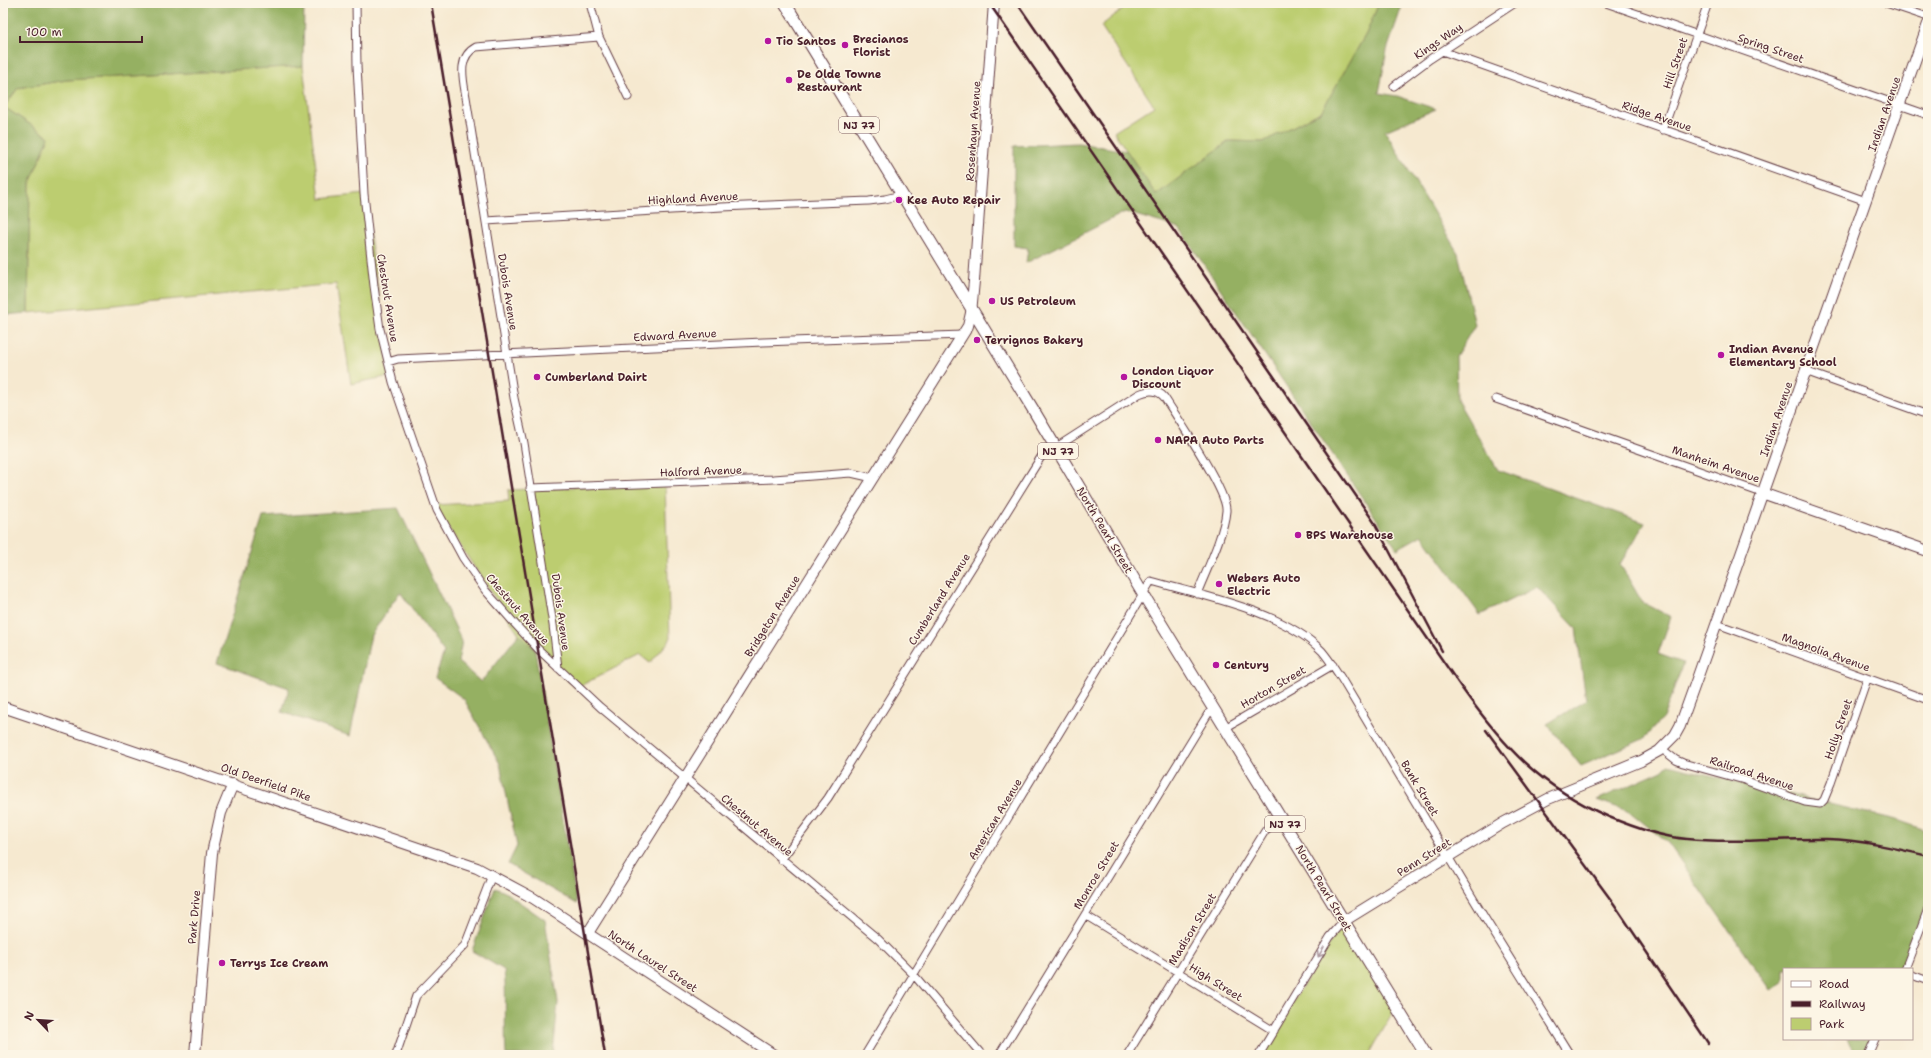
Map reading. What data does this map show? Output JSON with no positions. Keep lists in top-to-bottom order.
{
  "streets": {
    "main road": ["NJ 77", "North Pearl Street"],
    "street": [
      "Kings Way",
      "Spring Street",
      "Hill Street",
      "Indian Avenue",
      "Ridge Avenue",
      "Rosenhayn Avenue",
      "Highland Avenue",
      "Dubois Avenue",
      "Chestnut Avenue",
      "Edward Avenue",
      "Manheim Avenue",
      "Halford Avenue",
      "Cumberland Avenue",
      "Bridgeton Avenue",
      "Magnolia Avenue",
      "Horton Street",
      "Holly Street",
      "Railroad Avenue",
      "Old Deerfield Pike",
      "Bank Street",
      "American Avenue",
      "Penn Street",
      "Monroe Street",
      "Park Drive",
      "Madison Street",
      "North Laurel Street",
      "High Street"
    ]
  },
  "crossings": [
    ["Kings Way", "Ridge Avenue"],
    ["Spring Street", "Hill Street"],
    ["Spring Street", "Indian Avenue"],
    ["Hill Street", "Ridge Avenue"],
    ["Indian Avenue", "Ridge Avenue"],
    ["Indian Avenue", "Manheim Avenue"],
    ["Indian Avenue", "Magnolia Avenue"],
    ["Indian Avenue", "Railroad Avenue"],
    ["Indian Avenue", "Penn Street"],
    ["Rosenhayn Avenue", "North Pearl Street"],
    ["Rosenhayn Avenue", "Bridgeton Avenue"],
    ["Highland Avenue", "Dubois Avenue"],
    ["Highland Avenue", "North Pearl Street"],
    ["Dubois Avenue", "Chestnut Avenue"],
    ["Dubois Avenue", "Edward Avenue"],
    ["Dubois Avenue", "Halford Avenue"],
    ["Chestnut Avenue", "Edward Avenue"],
    ["Chestnut Avenue", "Cumberland Avenue"],
    ["Chestnut Avenue", "Bridgeton Avenue"],
    ["Chestnut Avenue", "American Avenue"],
    ["Edward Avenue", "Bridgeton Avenue"],
    ["Halford Avenue", "Bridgeton Avenue"],
    ["North Pearl Street", "Cumberland Avenue"],
    ["North Pearl Street", "Bridgeton Avenue"],
    ["North Pearl Street", "Horton Street"],
    ["North Pearl Street", "Bank Street"],
    ["North Pearl Street", "American Avenue"],
    ["North Pearl Street", "Penn Street"],
    ["North Pearl Street", "Monroe Street"],
    ["North Pearl Street", "Madison Street"],
    ["Cumberland Avenue", "Bank Street"],
    ["Bridgeton Avenue", "North Laurel Street"],
    ["Magnolia Avenue", "Holly Street"],
    ["Horton Street", "Bank Street"],
    ["Holly Street", "Railroad Avenue"],
    ["Railroad Avenue", "Penn Street"],
    ["Old Deerfield Pike", "Park Drive"],
    ["Old Deerfield Pike", "North Laurel Street"],
    ["Bank Street", "American Avenue"],
    ["Bank Street", "Penn Street"],
    ["Penn Street", "High Street"],
    ["Monroe Street", "High Street"],
    ["Madison Street", "High Street"]
  ],
  "places": [
    "Tio Santos",
    "Brecianos Florist",
    "De Olde Towne Restaurant",
    "Kee Auto Repair",
    "US Petroleum",
    "Terrignos Bakery",
    "Indian Avenue Elementary School",
    "Cumberland Dairt",
    "London Liquor Discount",
    "NAPA Auto Parts",
    "BPS Warehouse",
    "Webers Auto Electric",
    "Century",
    "Terrys Ice Cream"
  ],
  "legend": ["Road", "Railway", "Park"],
  "scale_bar": "100 m",
  "north": "top left"
}
